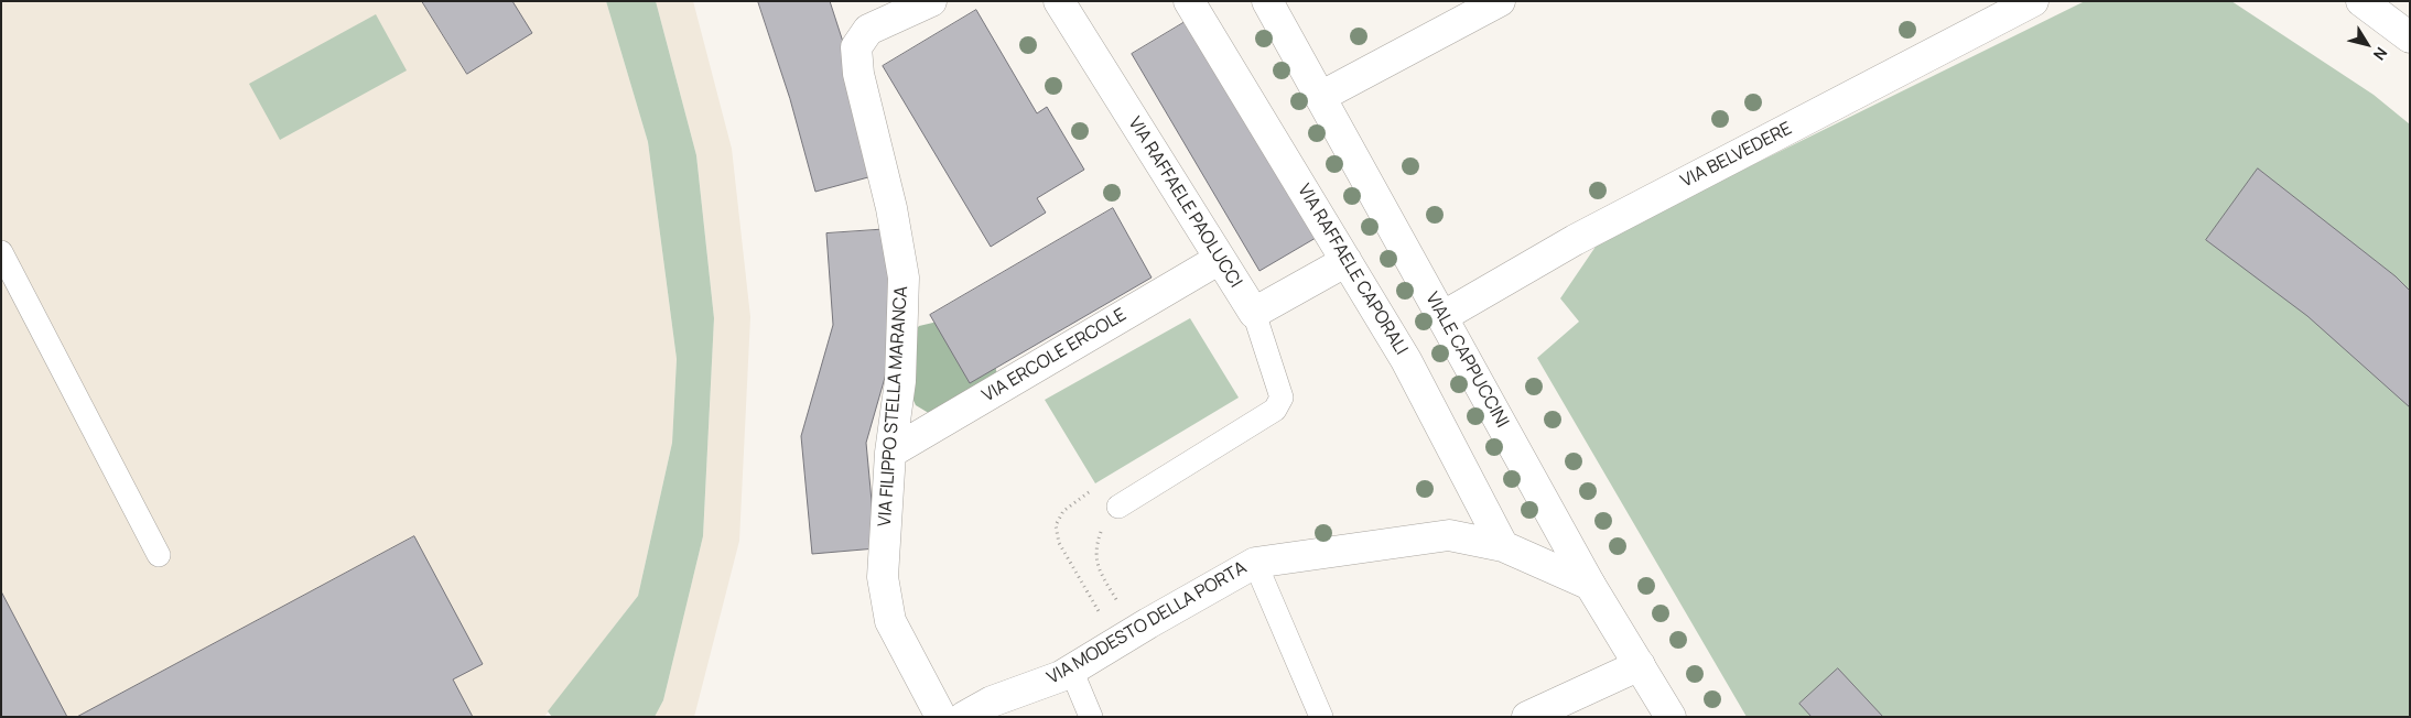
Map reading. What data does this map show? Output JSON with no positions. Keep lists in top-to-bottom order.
{
  "streets": {
    "street": [
      "VIA BELVEDERE",
      "VIA RAFFAELE PAOLUCCI",
      "VIA RAFFAELE CAPORALI",
      "VIA ERCOLE ERCOLE",
      "VIALE CAPPUCCINI",
      "VIA FILIPPO STELLA MARANCA",
      "VIA MODESTO DELLA PORTA"
    ]
  },
  "crossings": [
    ["VIA BELVEDERE", "VIALE CAPPUCCINI"],
    ["VIA RAFFAELE PAOLUCCI", "VIA ERCOLE ERCOLE"],
    ["VIA RAFFAELE CAPORALI", "VIA MODESTO DELLA PORTA"],
    ["VIA ERCOLE ERCOLE", "VIA FILIPPO STELLA MARANCA"],
    ["VIALE CAPPUCCINI", "VIA MODESTO DELLA PORTA"]
  ],
  "north": "bottom right"
}
